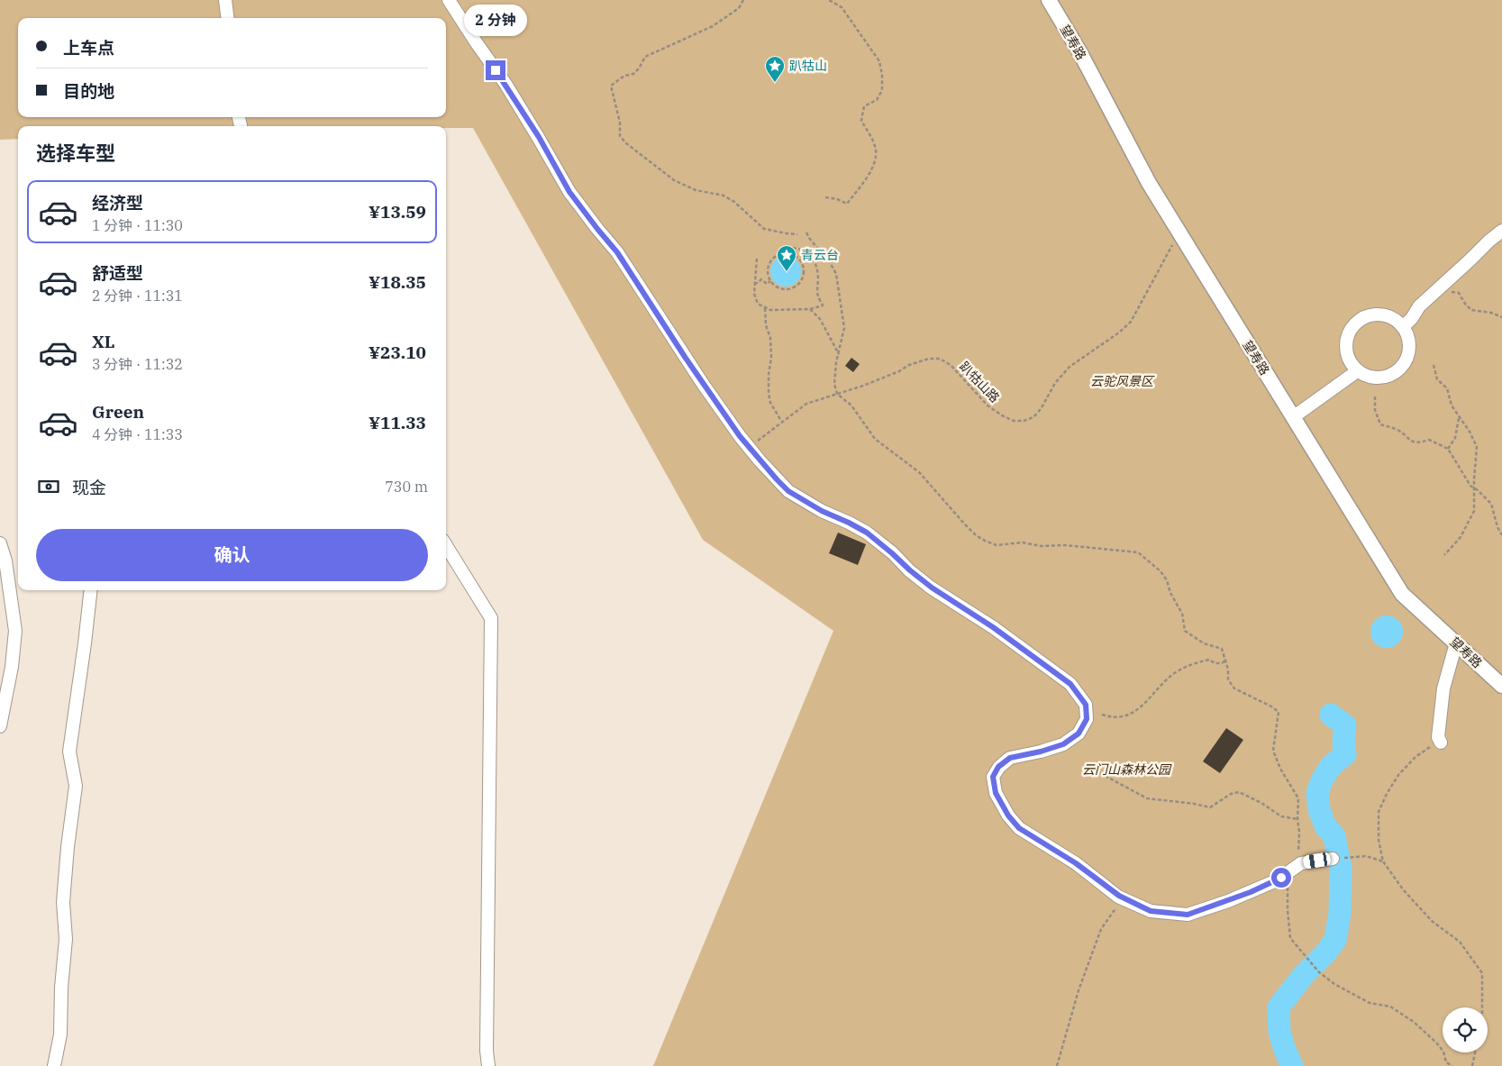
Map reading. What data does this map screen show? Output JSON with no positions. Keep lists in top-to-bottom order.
{
  "streets": {
    "street": ["望寿路"],
    "path": ["趴牯山路"]
  },
  "crossings": [
    ["望寿路", "趴牯山路"]
  ],
  "parks": ["云驼风景区", "云门山森林公园"],
  "places": {
    "place": ["趴牯山", "青云台"]
  },
  "page": {
    "bubble": "2 分钟",
    "banner": ["上车点", "目的地"],
    "heading": "选择车型",
    "list": [
      {
        "name": "经济型",
        "note": "1 分钟 · 11:30",
        "value": "¥13.59"
      },
      {
        "name": "舒适型",
        "note": "2 分钟 · 11:31",
        "value": "¥18.35"
      },
      {
        "name": "XL",
        "note": "3 分钟 · 11:32",
        "value": "¥23.10"
      },
      {
        "name": "Green",
        "note": "4 分钟 · 11:33",
        "value": "¥11.33"
      }
    ],
    "pay": ["现金", "730 m"],
    "buttons": "确认"
  }
}
